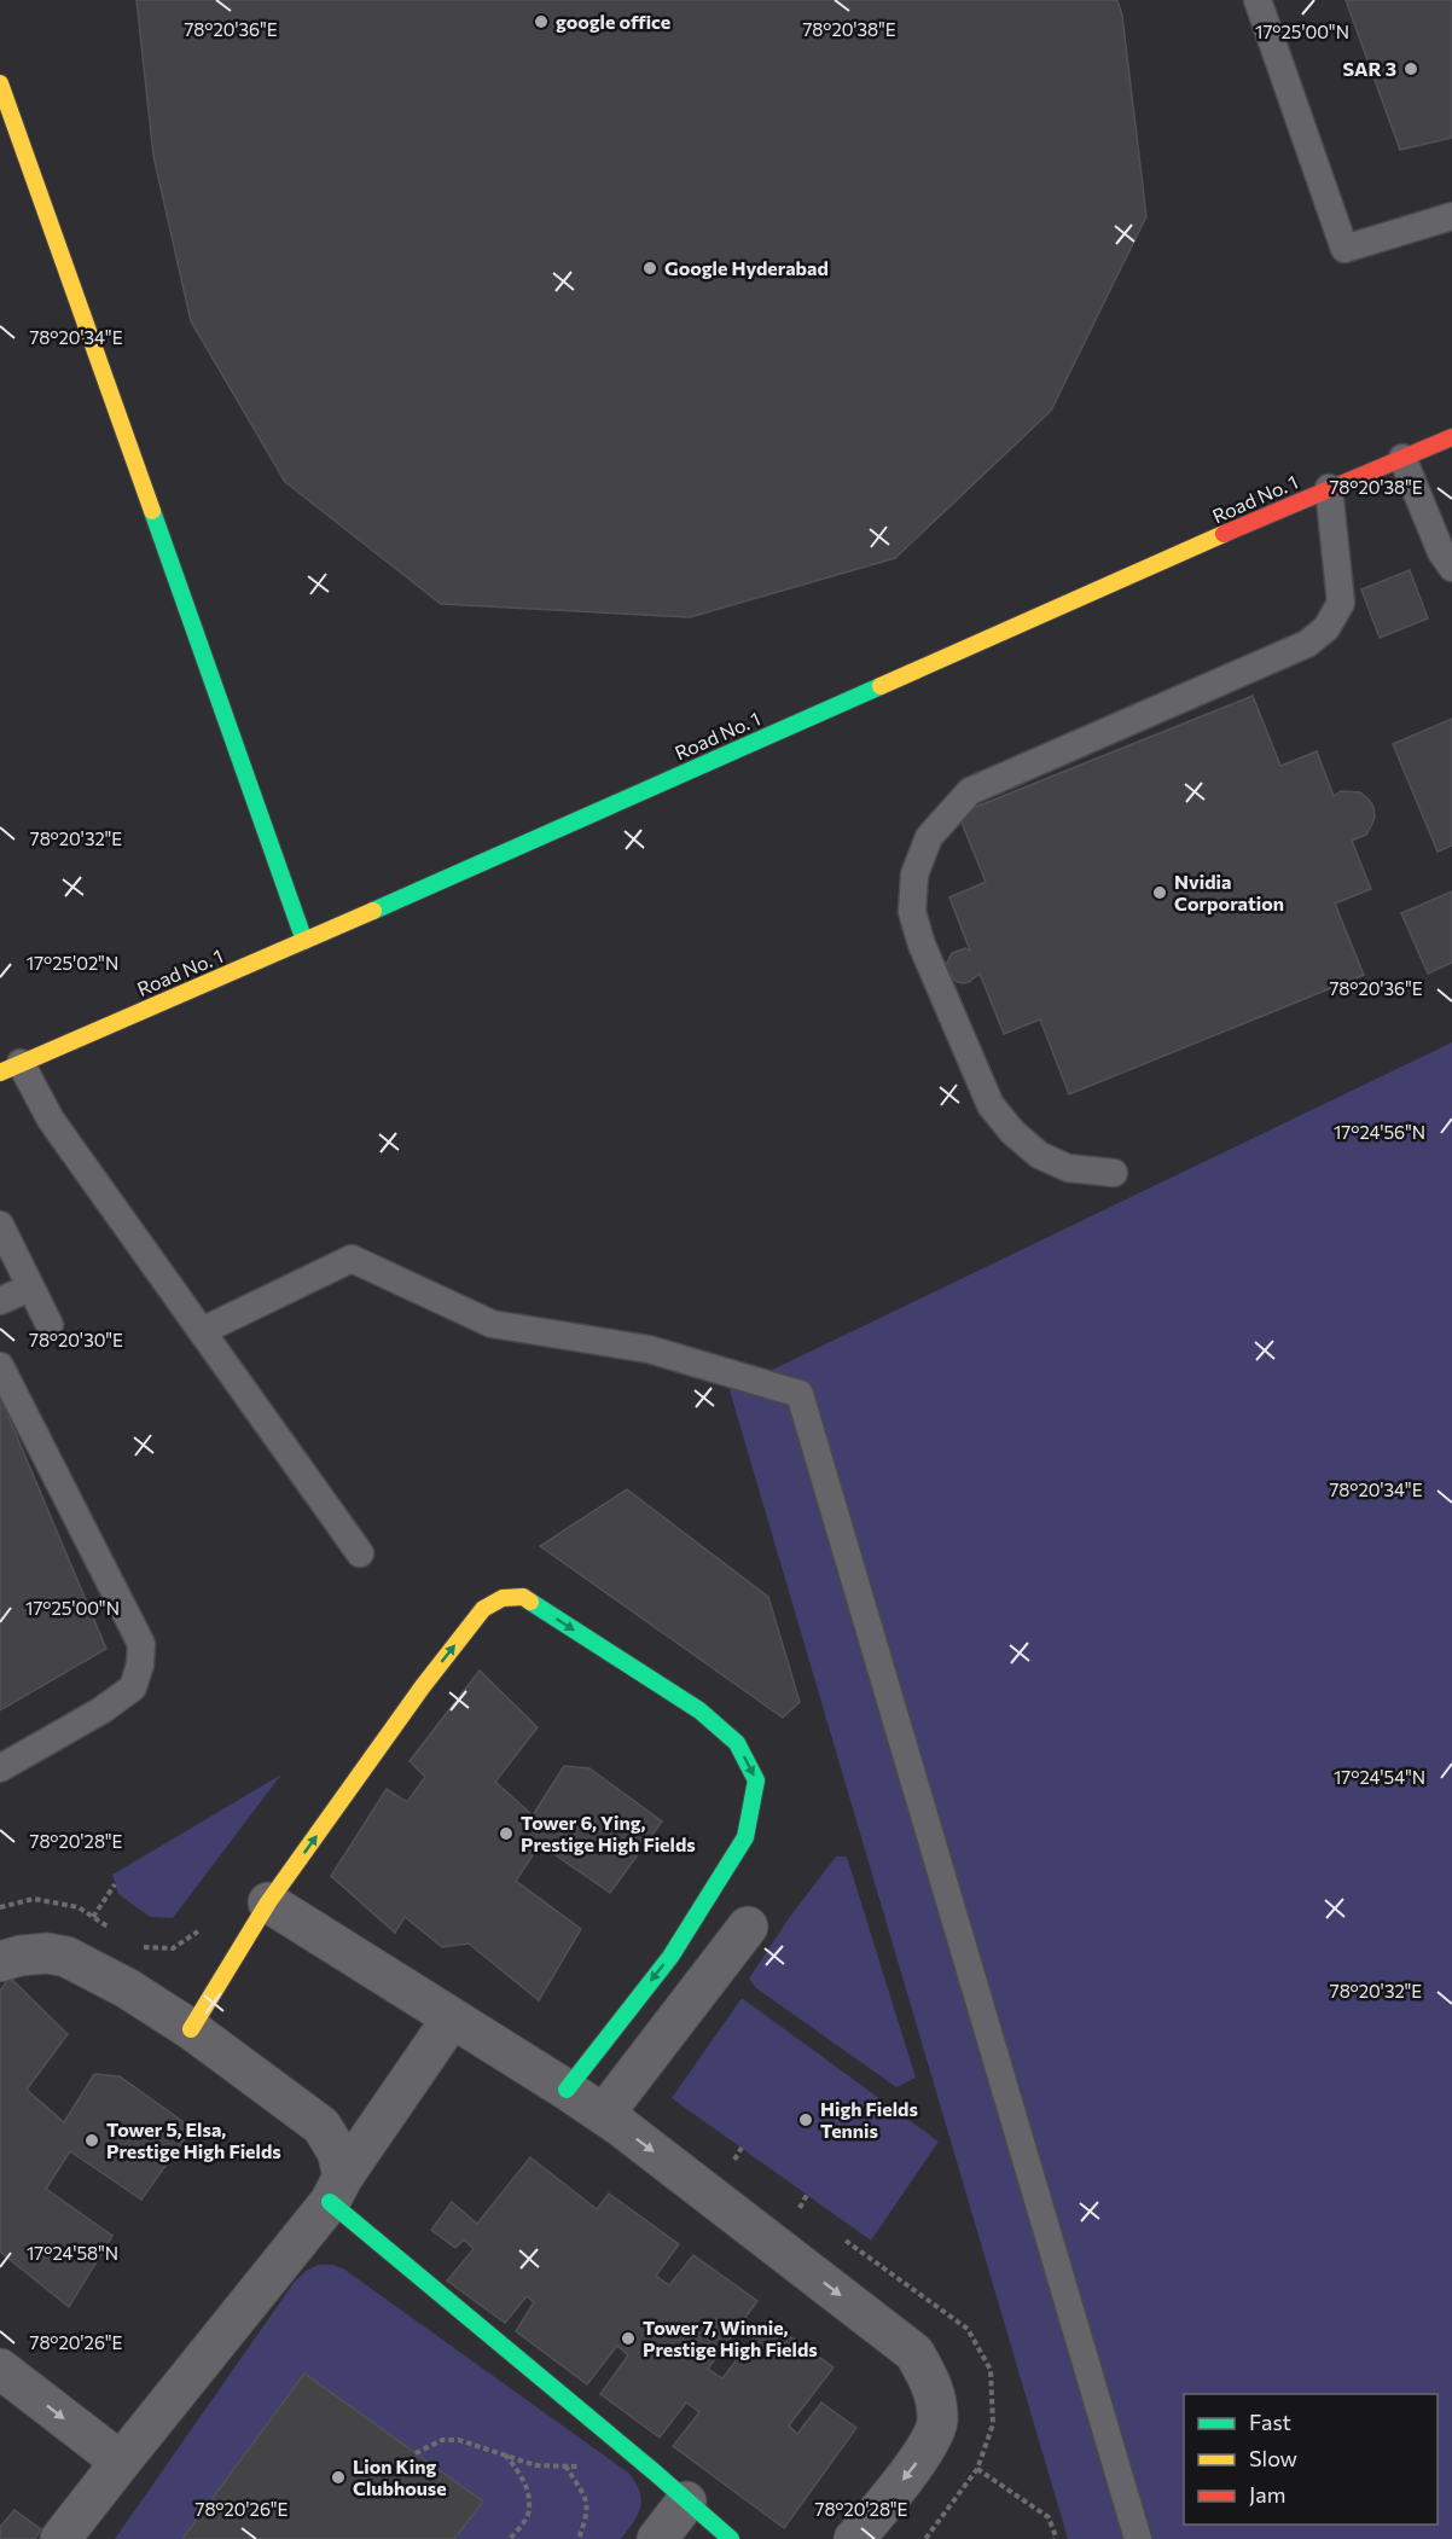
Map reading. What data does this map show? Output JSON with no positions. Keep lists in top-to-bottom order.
{
  "streets": {
    "street": ["Road No. 1"]
  },
  "places": [
    "google office",
    "SAR 3",
    "Google Hyderabad",
    "Nvidia Corporation",
    "Tower 6, Ying, Prestige High Fields",
    "High Fields Tennis",
    "Tower 5, Elsa, Prestige High Fields",
    "Tower 7, Winnie, Prestige High Fields",
    "Lion King Clubhouse"
  ],
  "legend": ["Fast", "Slow", "Jam"],
  "coordinates": [
    "78°20'36\"E",
    "78°20'38\"E",
    "17°25'00\"N",
    "78°20'34\"E",
    "78°20'32\"E",
    "17°25'02\"N",
    "17°24'56\"N",
    "78°20'30\"E",
    "17°24'54\"N",
    "78°20'28\"E",
    "17°24'58\"N",
    "78°20'26\"E"
  ]
}
